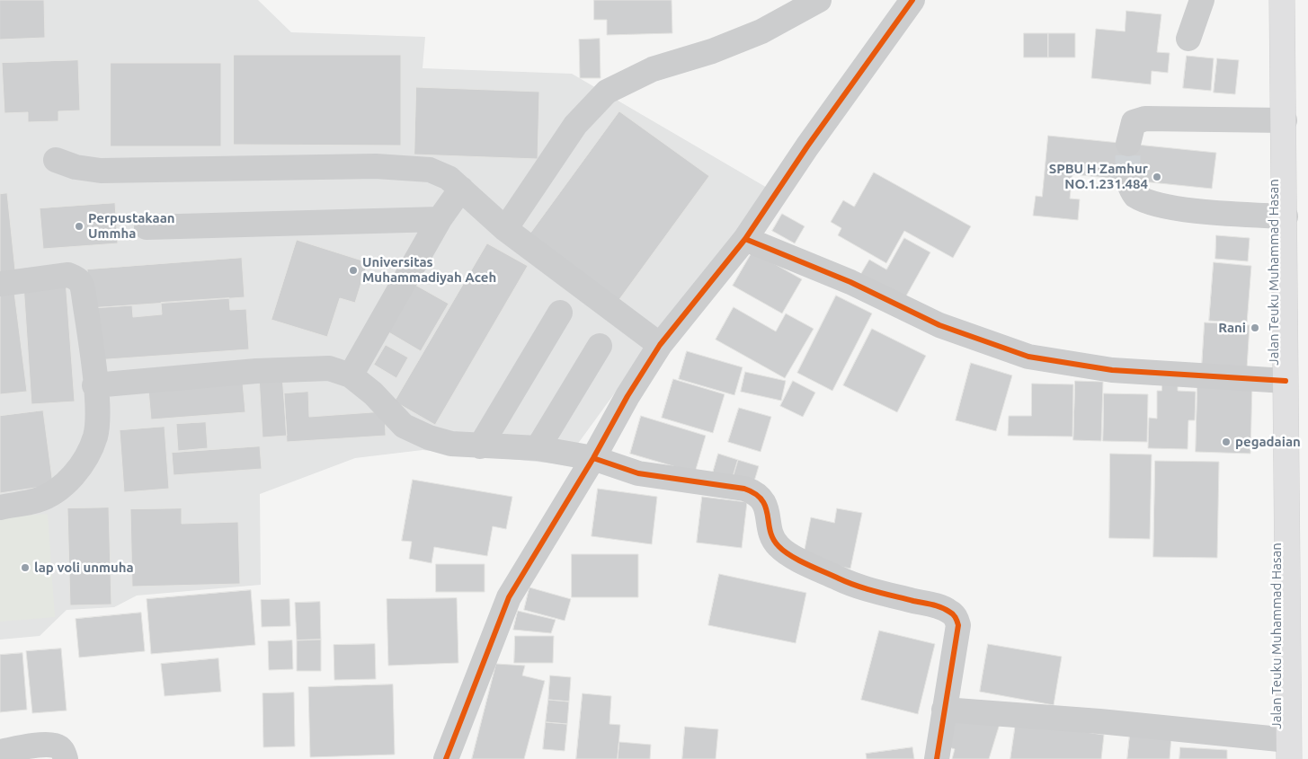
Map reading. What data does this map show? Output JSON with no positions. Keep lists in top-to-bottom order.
{
  "streets": {
    "highway": ["Jalan Teuku Muhammad Hasan"]
  },
  "places": [
    "SPBU H Zamhur NO.1.231.484",
    "Perpustakaan Ummha",
    "Universitas Muhammadiyah Aceh",
    "Rani",
    "pegadaian",
    "lap voli unmuha"
  ]
}
